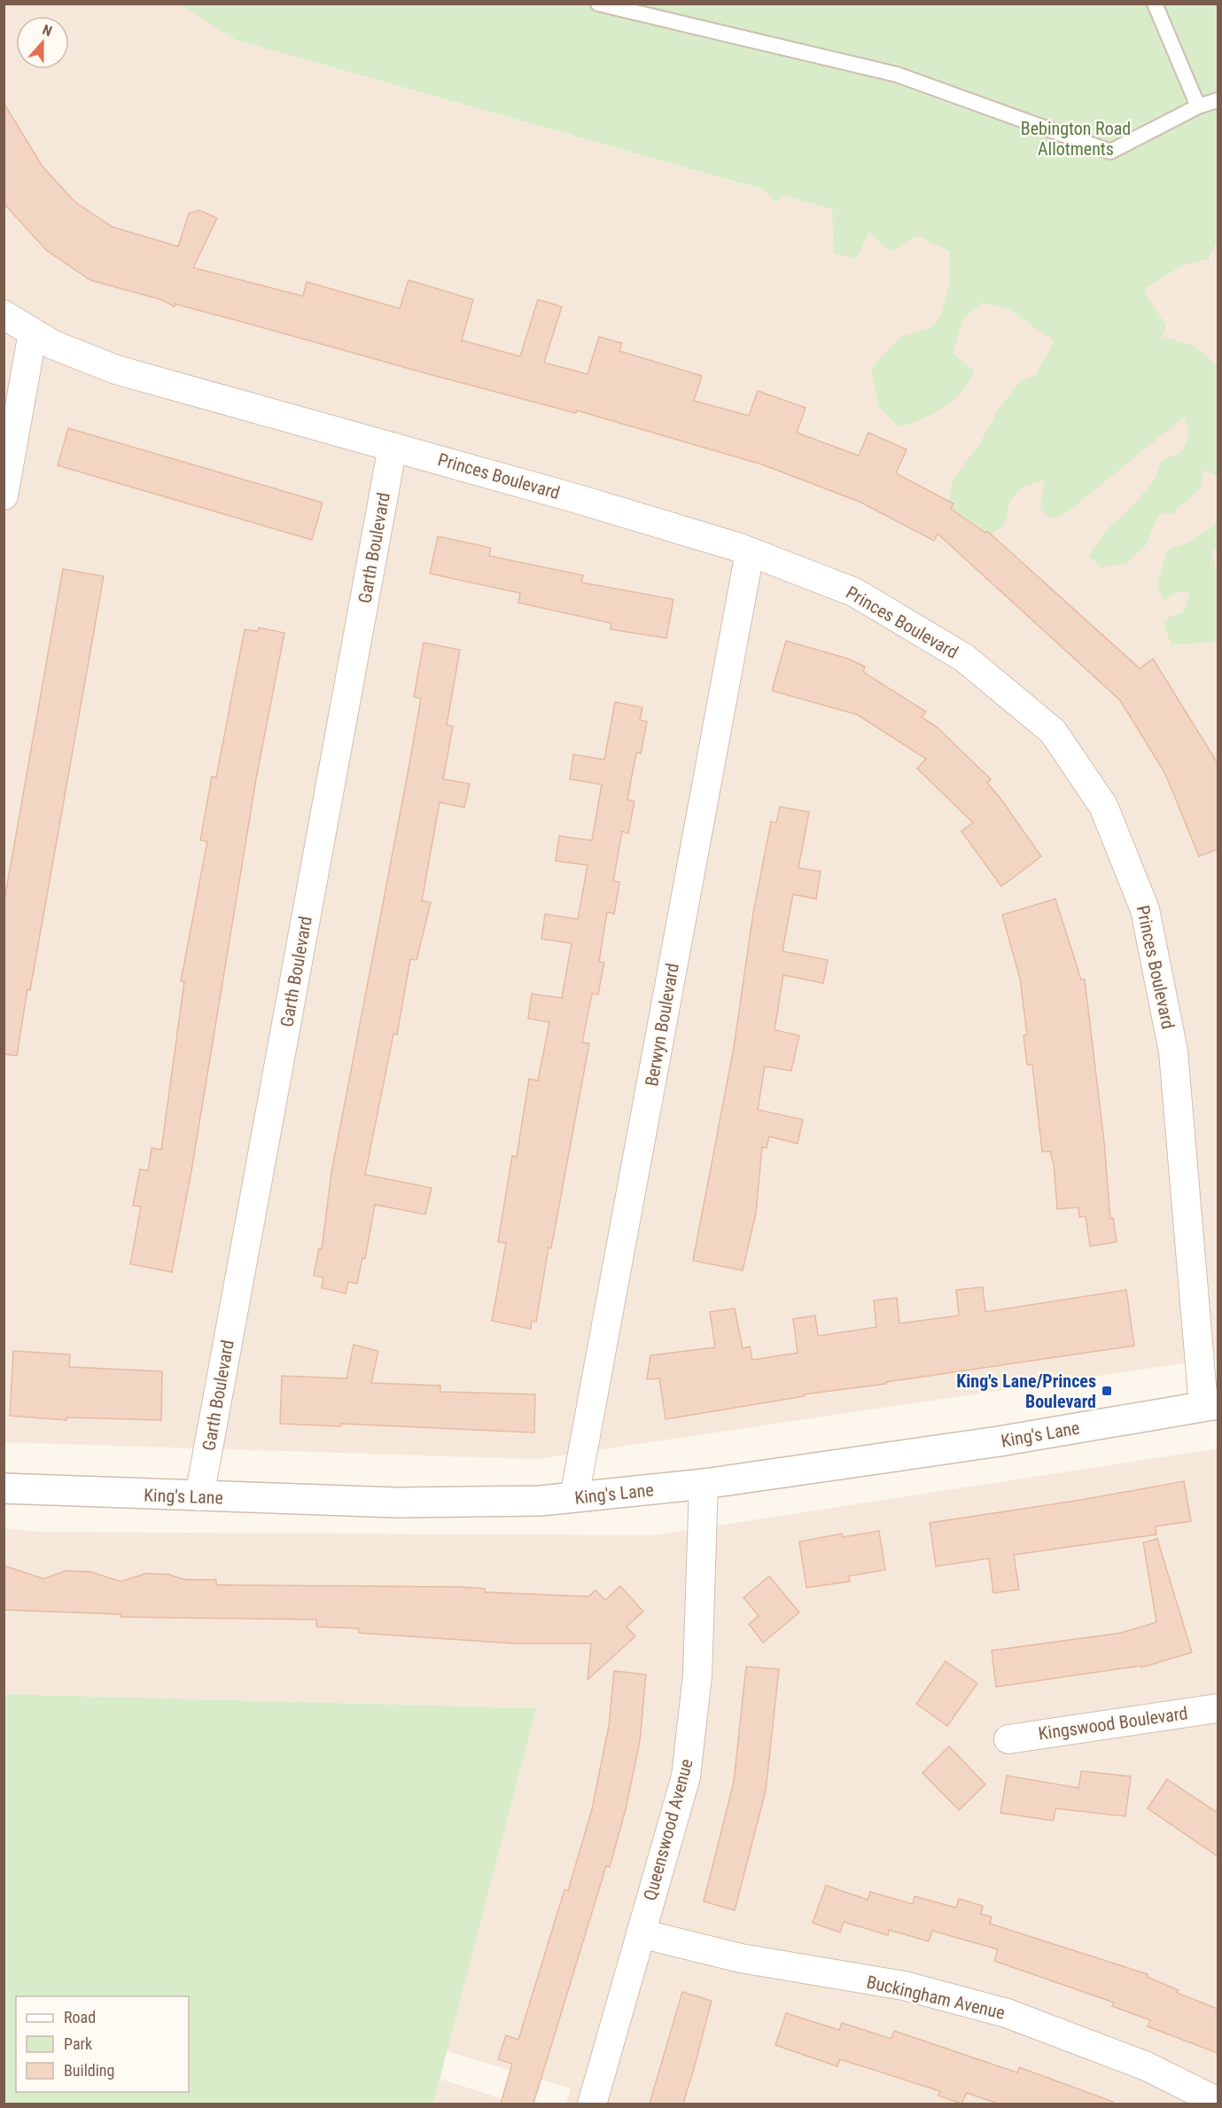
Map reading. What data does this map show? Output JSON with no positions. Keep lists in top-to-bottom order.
{
  "streets": {
    "street": [
      "Princes Boulevard",
      "Garth Boulevard",
      "Berwyn Boulevard",
      "King's Lane",
      "Kingswood Boulevard",
      "Queenswood Avenue",
      "Buckingham Avenue"
    ]
  },
  "crossings": [
    ["Princes Boulevard", "Garth Boulevard"],
    ["Princes Boulevard", "Berwyn Boulevard"],
    ["Princes Boulevard", "King's Lane"],
    ["Garth Boulevard", "King's Lane"],
    ["Berwyn Boulevard", "King's Lane"],
    ["King's Lane", "Queenswood Avenue"],
    ["Queenswood Avenue", "Buckingham Avenue"]
  ],
  "parks": ["Bebington Road Allotments"],
  "places": {
    "transit": ["King's Lane/Princes Boulevard"]
  },
  "legend": ["Road", "Park", "Building"],
  "north": "top"
}
